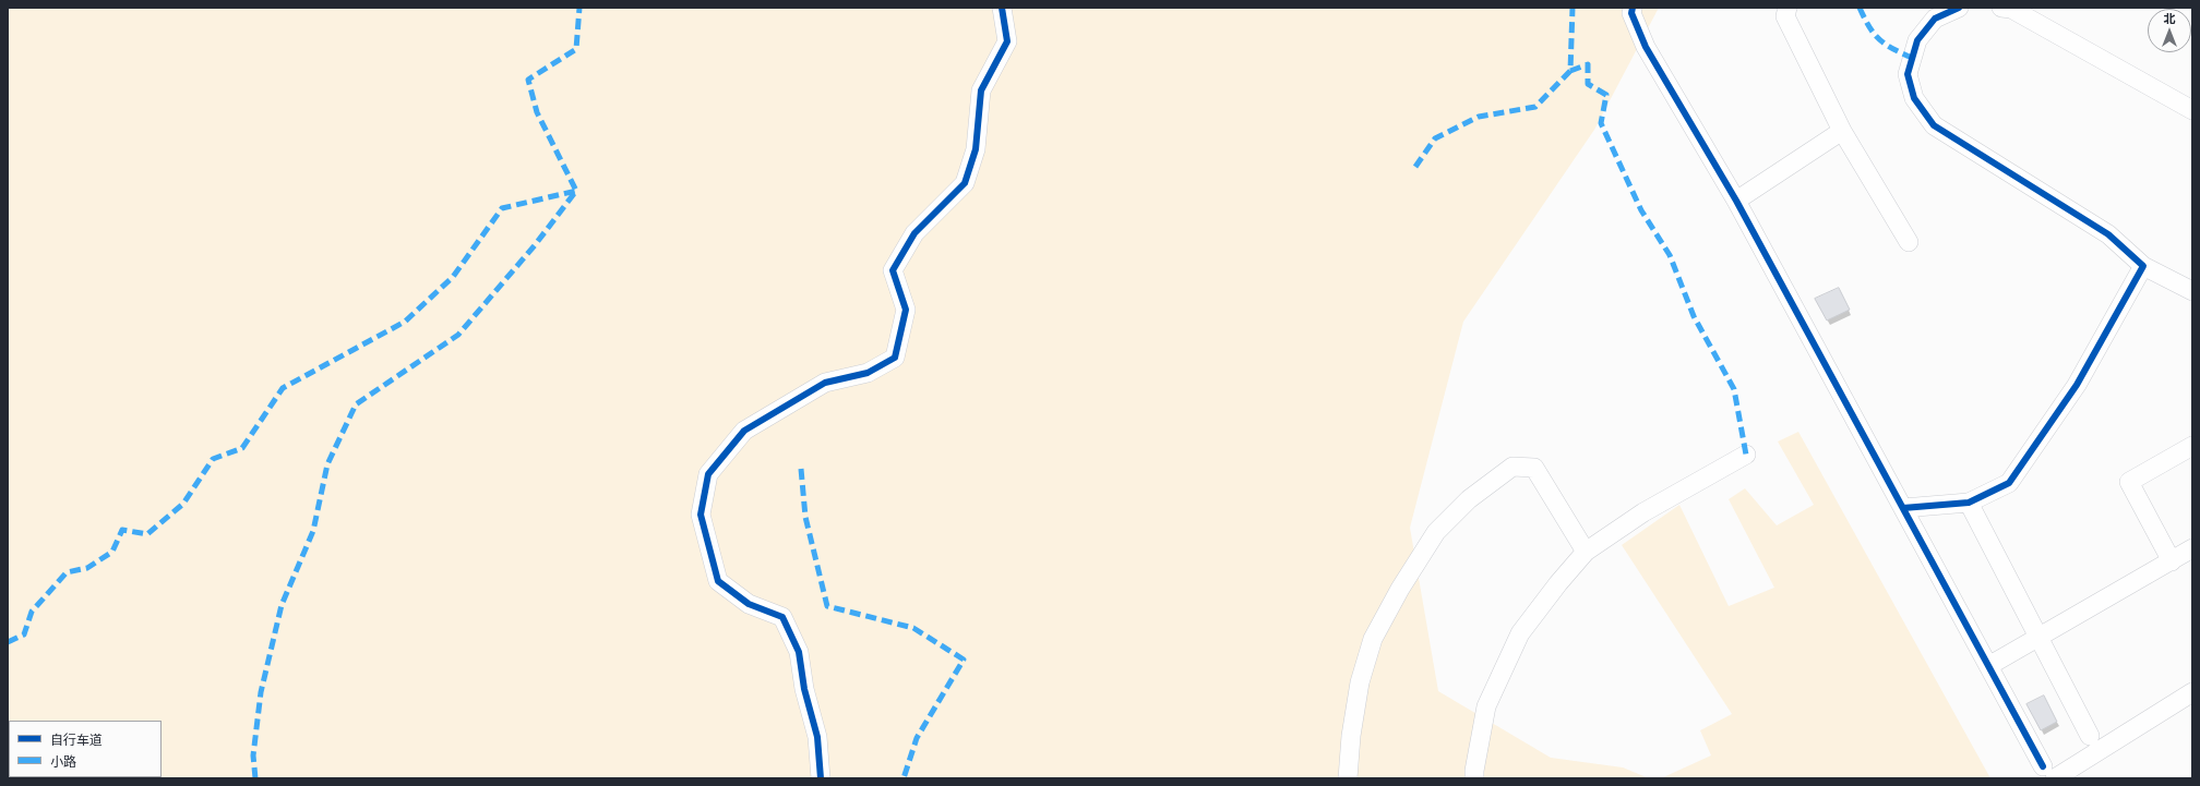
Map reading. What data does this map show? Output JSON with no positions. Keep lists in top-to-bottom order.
{
  "legend": ["自行车道", "小路"],
  "north": "top"
}
